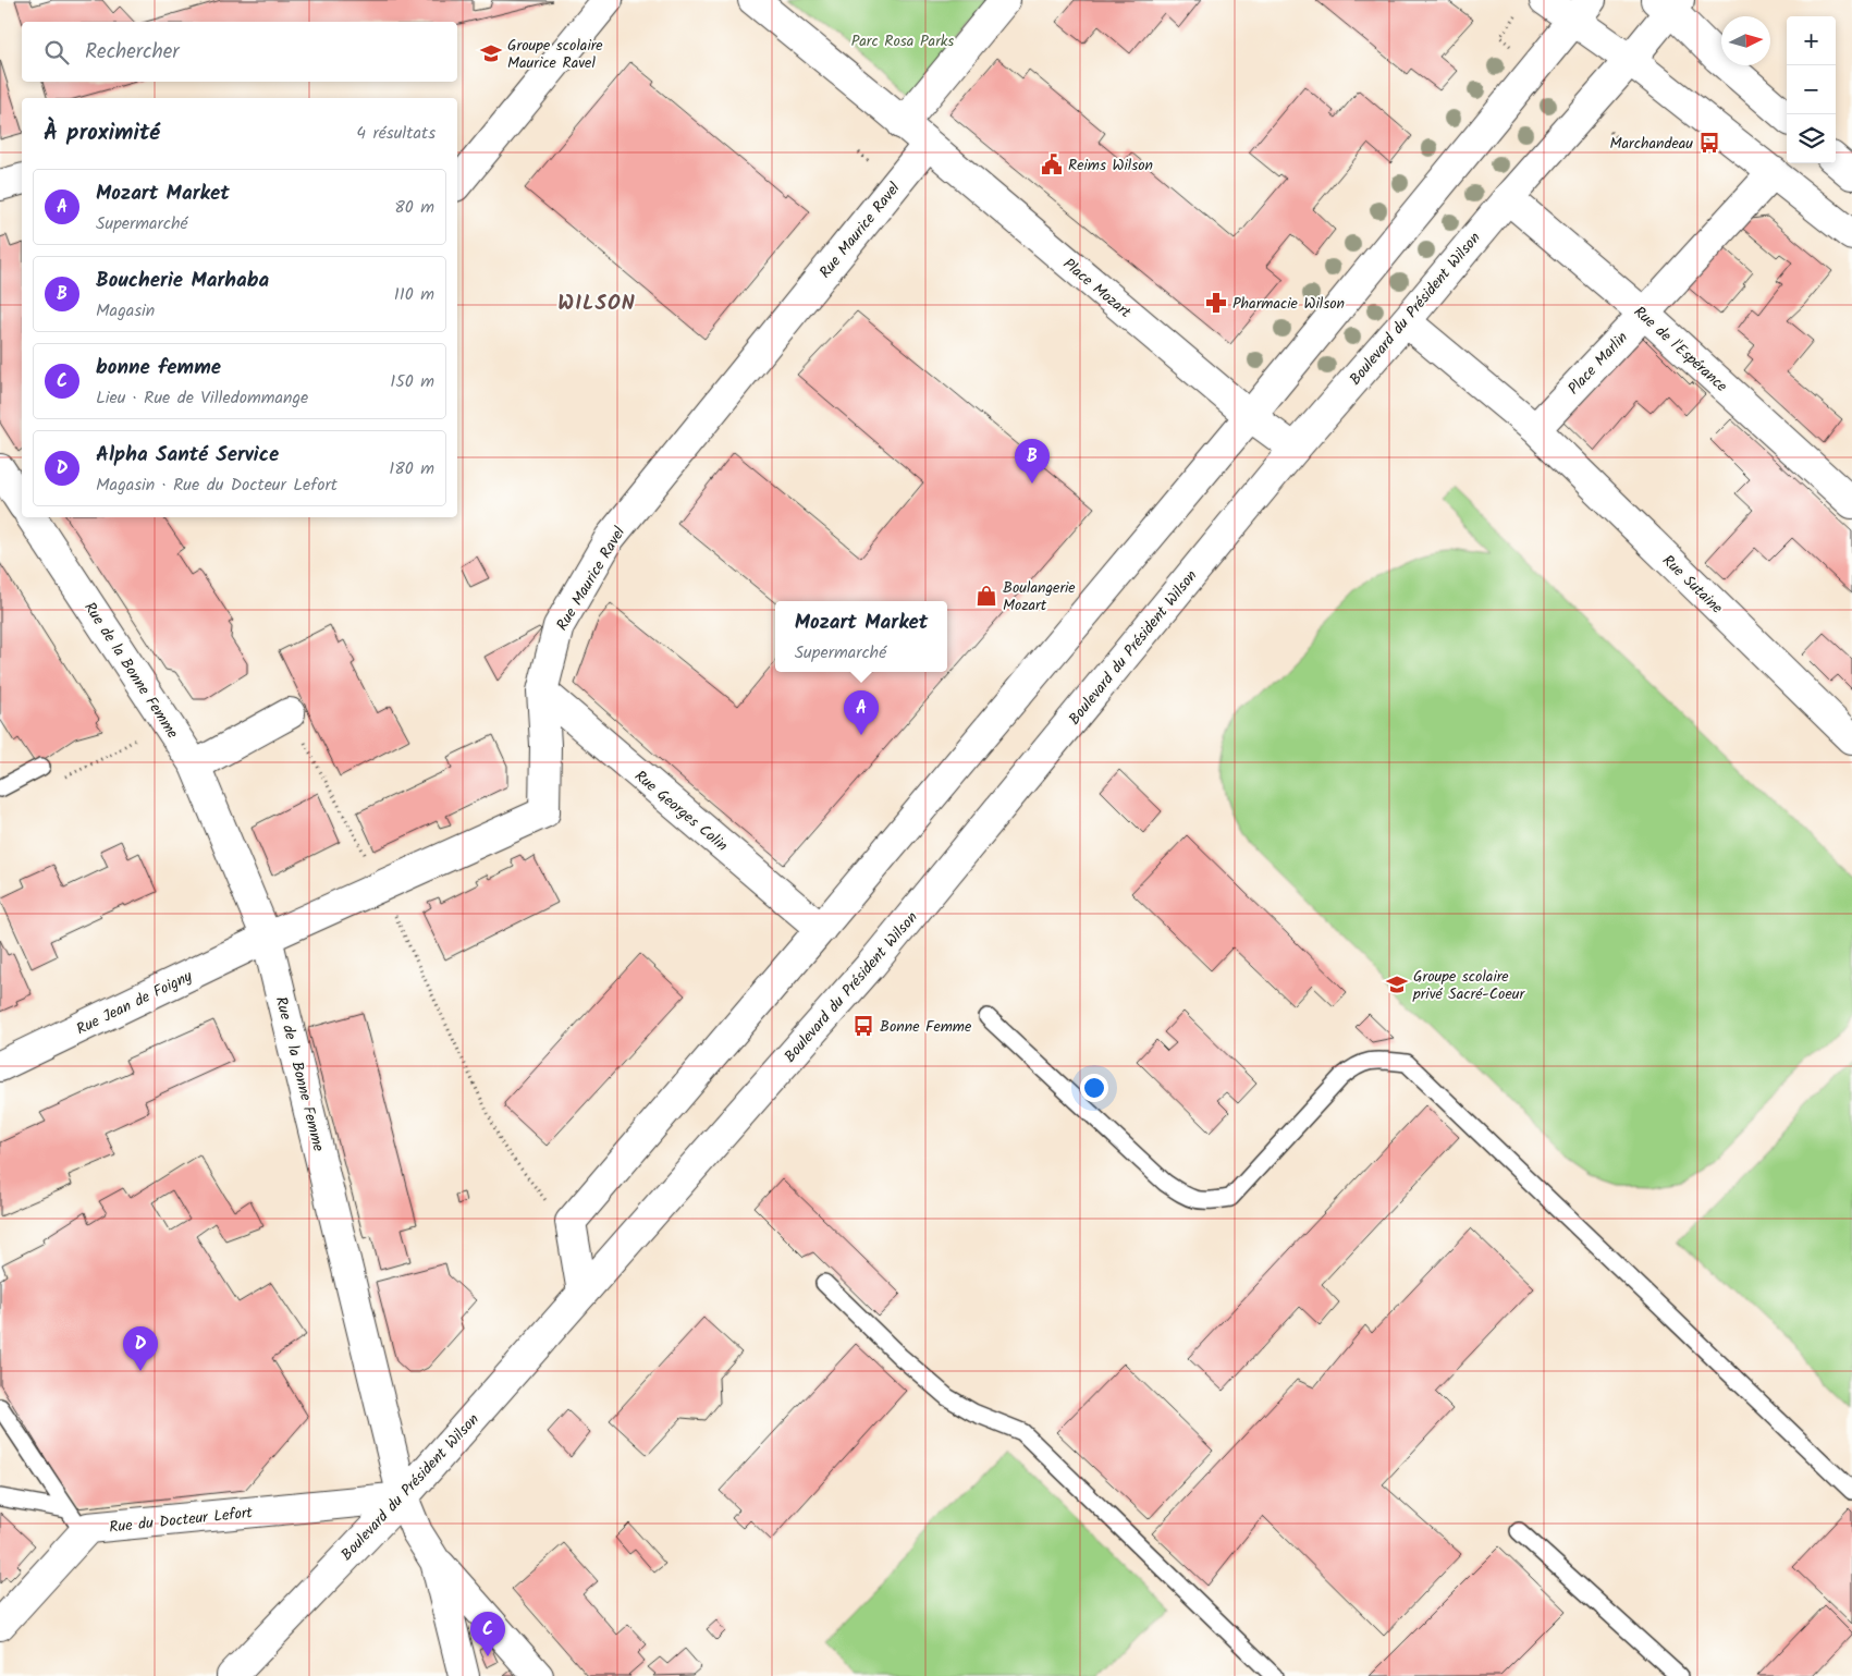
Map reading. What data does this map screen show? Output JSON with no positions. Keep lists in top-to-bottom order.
{
  "streets": {
    "street": [
      "Rue Maurice Ravel",
      "Place Mozart",
      "Boulevard du Président Wilson",
      "Rue de l'Espérance",
      "Place Marlin",
      "Rue Sutaine",
      "Rue de la Bonne Femme",
      "Rue Georges Colin",
      "Rue Jean de Foigny",
      "Rue du Docteur Lefort"
    ]
  },
  "crossings": [
    ["Rue Maurice Ravel", "Place Mozart"],
    ["Rue Maurice Ravel", "Rue de la Bonne Femme"],
    ["Rue Maurice Ravel", "Rue Georges Colin"],
    ["Rue Maurice Ravel", "Rue Jean de Foigny"],
    ["Place Mozart", "Boulevard du Président Wilson"],
    ["Boulevard du Président Wilson", "Rue de l'Espérance"],
    ["Boulevard du Président Wilson", "Rue de la Bonne Femme"],
    ["Boulevard du Président Wilson", "Rue du Docteur Lefort"],
    ["Rue de l'Espérance", "Place Marlin"],
    ["Place Marlin", "Rue Sutaine"],
    ["Rue de la Bonne Femme", "Rue Jean de Foigny"],
    ["Rue de la Bonne Femme", "Rue du Docteur Lefort"]
  ],
  "districts": ["WILSON"],
  "parks": ["Parc Rosa Parks"],
  "places": {
    "school or university": ["Groupe scolaire Maurice Ravel", "Groupe scolaire privé Sacré-Coeur"],
    "bus stop": ["Marchandeau", "Bonne Femme"],
    "public building": ["Reims Wilson"],
    "pharmacy": ["Pharmacie Wilson"],
    "shop": ["Boulangerie Mozart"]
  },
  "north": "right",
  "page": {
    "map_buttons": ["+", "−"],
    "search": "Rechercher",
    "heading": ["À proximité", "4 résultats"],
    "list": [
      {
        "mark": "A",
        "name": "Mozart Market",
        "note": "Supermarché",
        "value": "80 m"
      },
      {
        "mark": "B",
        "name": "Boucherie Marhaba",
        "note": "Magasin",
        "value": "110 m"
      },
      {
        "mark": "C",
        "name": "bonne femme",
        "note": "Lieu · Rue de Villedommange",
        "value": "150 m"
      },
      {
        "mark": "D",
        "name": "Alpha Santé Service",
        "note": "Magasin · Rue du Docteur Lefort",
        "value": "180 m"
      }
    ],
    "pins": [
      "B",
      "A",
      "D",
      "C"
    ],
    "popup": ["Mozart Market", "Supermarché"]
  }
}
